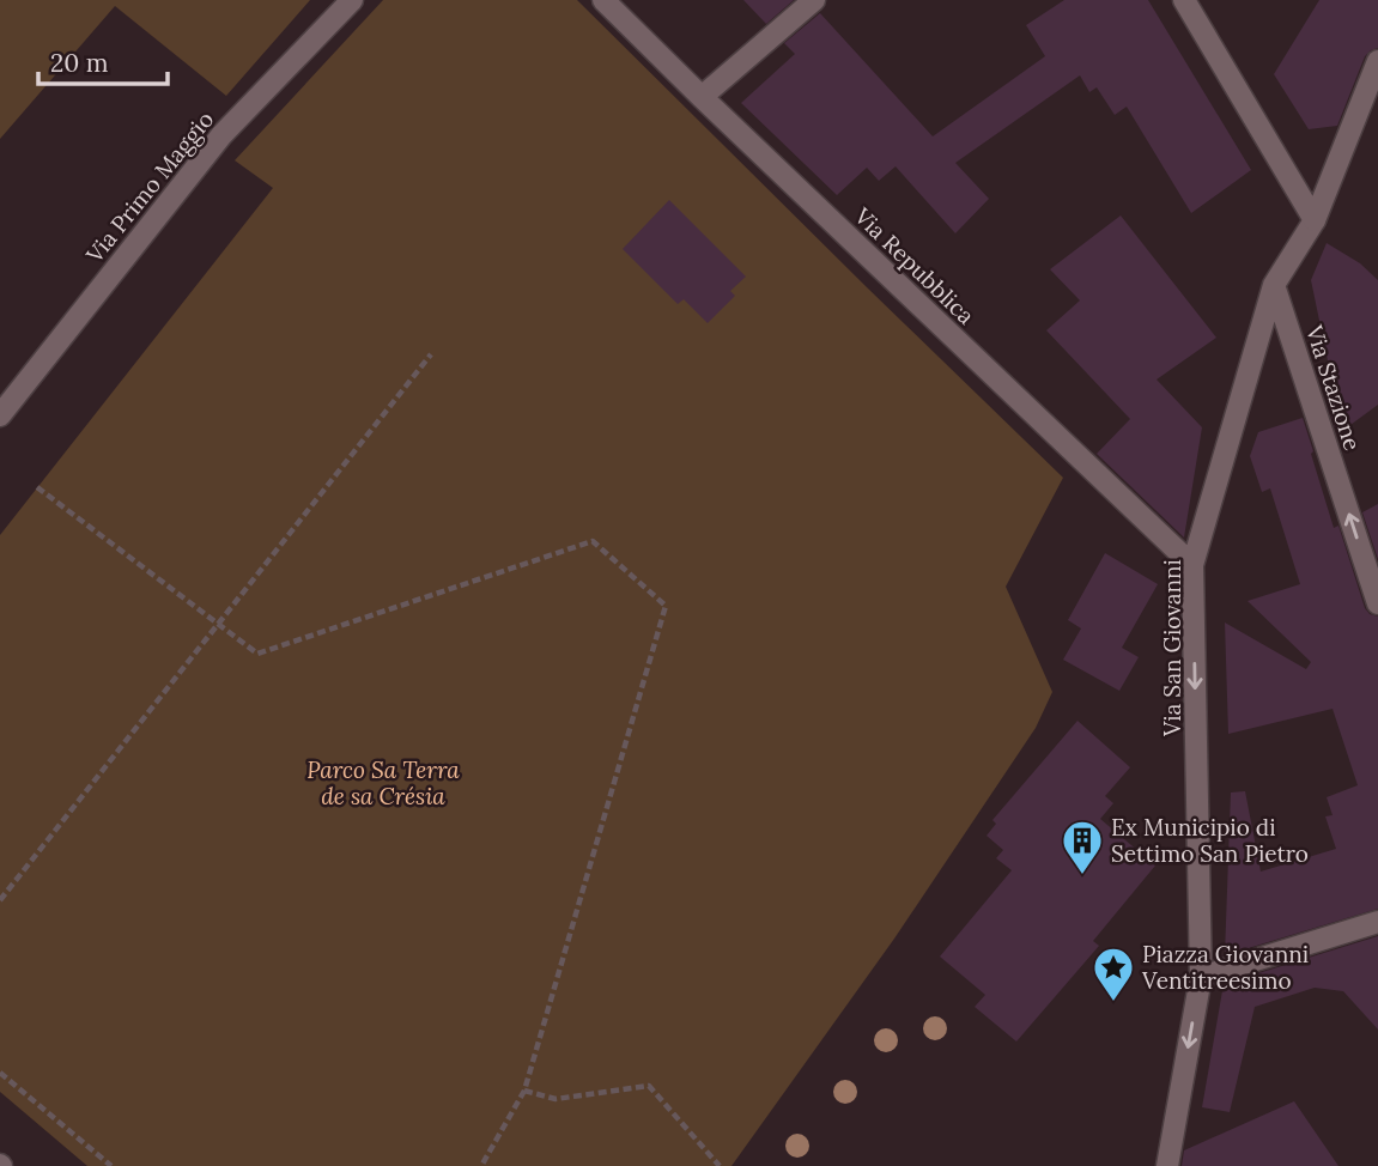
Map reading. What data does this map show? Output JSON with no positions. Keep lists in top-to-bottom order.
{
  "streets": {
    "street": [
      "Via Primo Maggio",
      "Via Repubblica",
      "Via Stazione",
      "Via San Giovanni"
    ]
  },
  "crossings": [
    ["Via Repubblica", "Via San Giovanni"],
    ["Via Stazione", "Via San Giovanni"]
  ],
  "one_way": ["Via Stazione", "Via San Giovanni"],
  "parks": ["Parco Sa Terra de sa Crésia"],
  "places": {
    "building": ["Ex Municipio di Settimo San Pietro"],
    "place": ["Piazza Giovanni Ventitreesimo"]
  },
  "scale_bar": "20 m"
}
